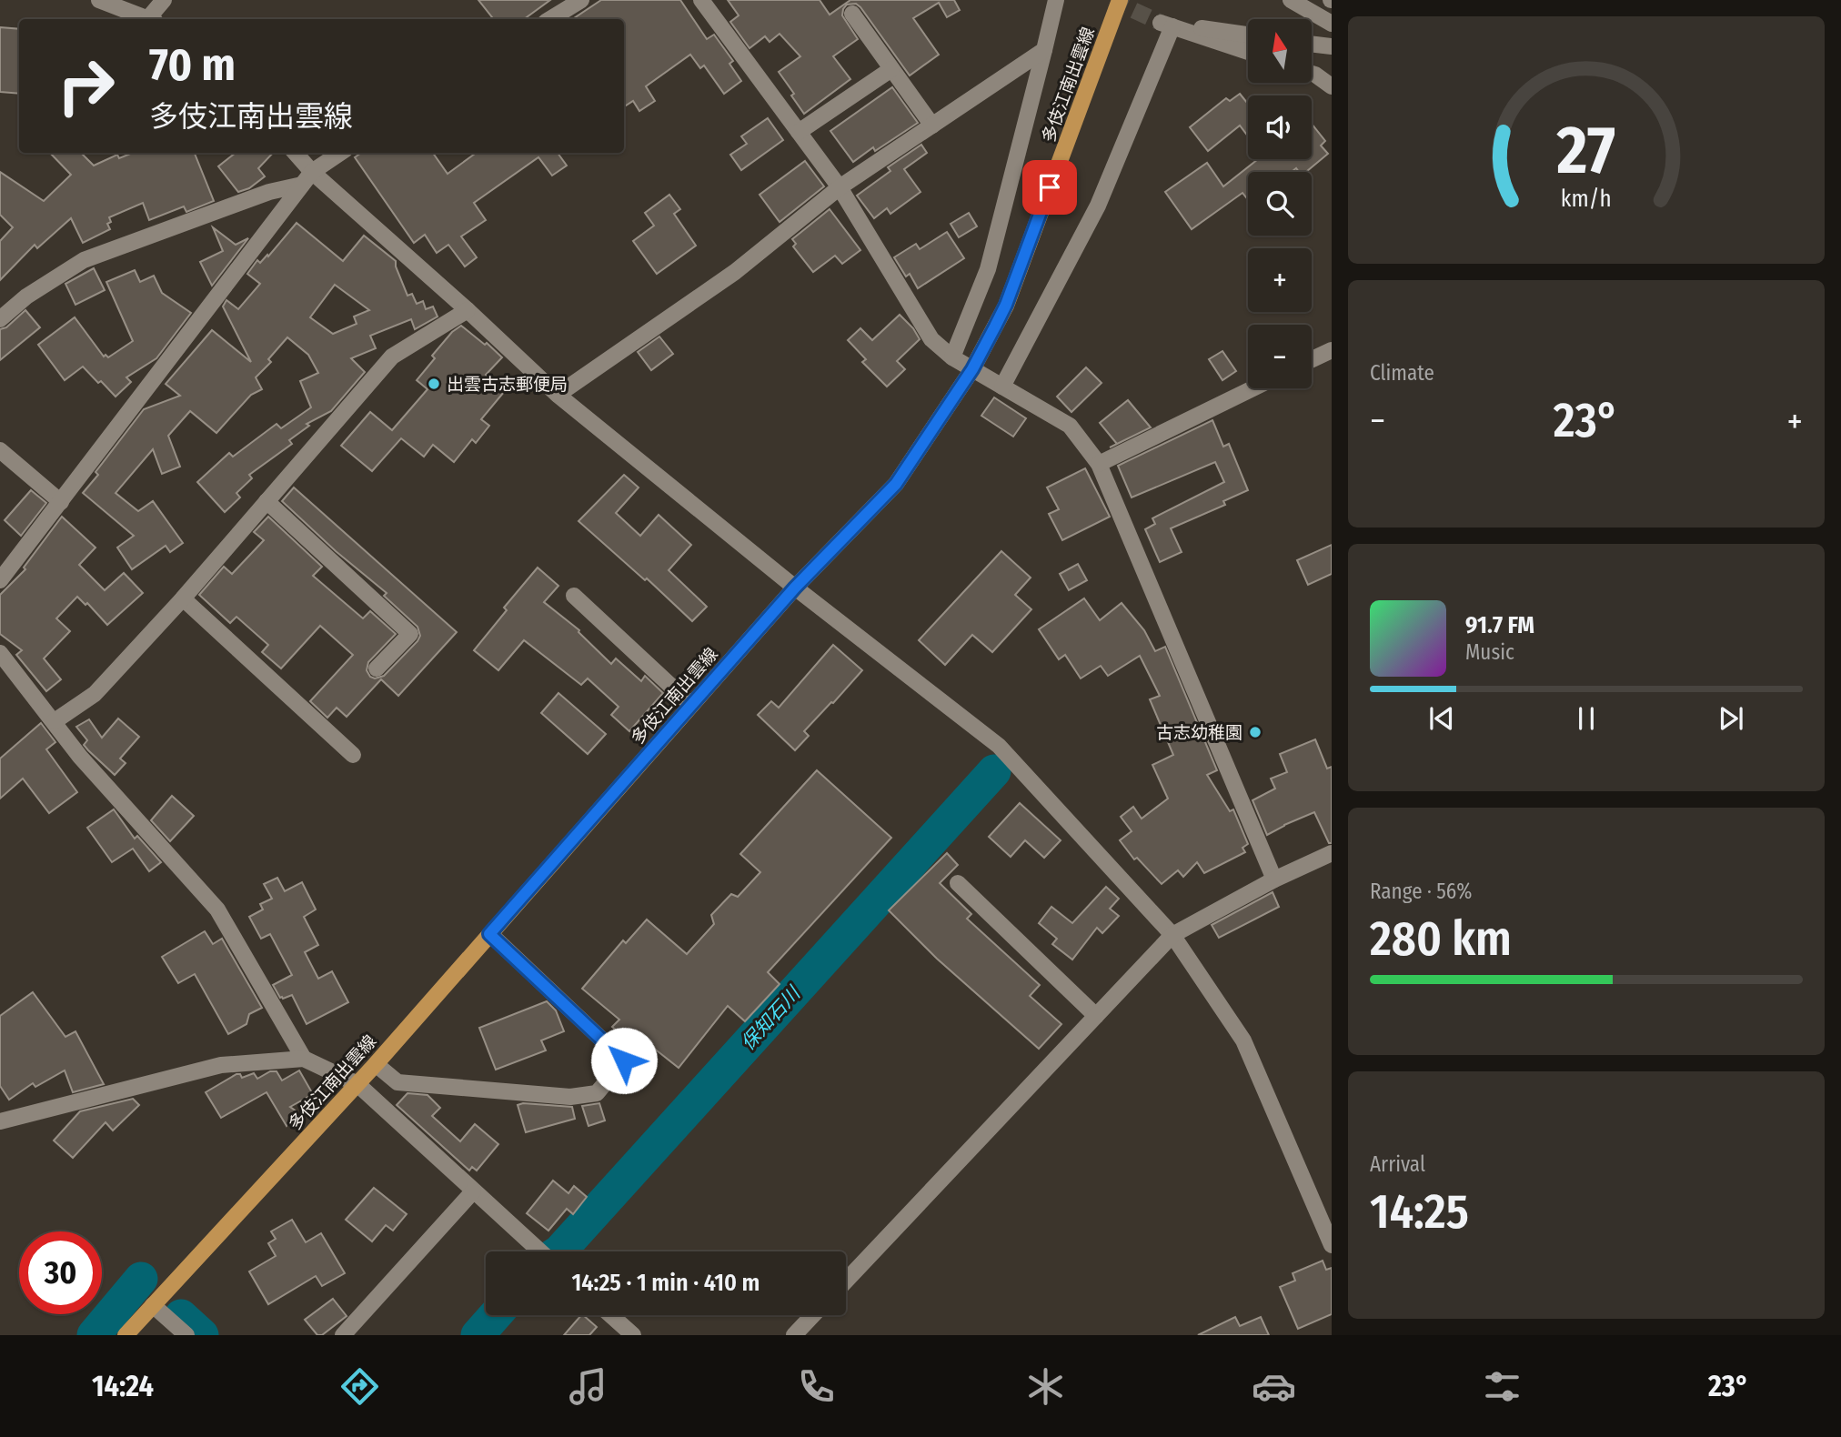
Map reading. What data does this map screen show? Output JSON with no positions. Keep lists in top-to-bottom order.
{
  "streets": {
    "main road": ["多伎江南出雲線"]
  },
  "water": ["保知石川"],
  "places": ["出雲古志郵便局", "古志幼稚園"],
  "north": "top",
  "page": {
    "map_buttons": ["+", "−"],
    "turn": ["70 m", "多伎江南出雲線"],
    "tile": [
      "Climate",
      ["Range · 56%", "280 km"],
      ["Arrival", "14:25"]
    ],
    "heat": ["−", "23°", "+"],
    "song": ["91.7 FM", "Music"],
    "limit": "30",
    "trip": "14:25 · 1 min · 410 m",
    "tabs": ["14:24", "23°"],
    "gauge": ["27", "km/h"]
  }
}
